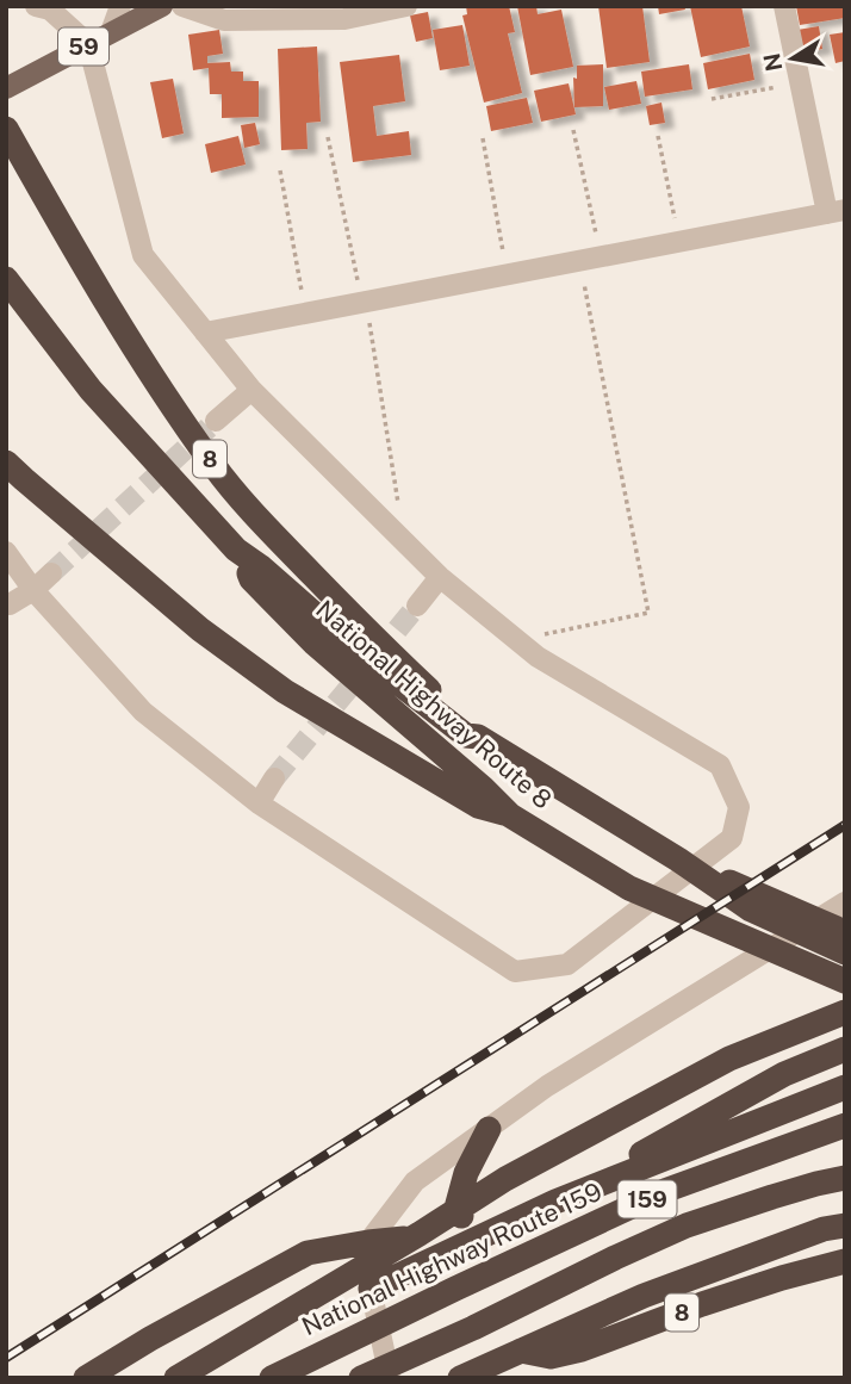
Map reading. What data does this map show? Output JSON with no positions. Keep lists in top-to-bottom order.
{
  "streets": {
    "highway": [
      "8",
      "National Highway Route 8",
      "159",
      "National Highway Route 159"
    ],
    "main road": ["59"]
  },
  "crossings": [
    ["8", "National Highway Route 8"]
  ],
  "north": "left"
}
